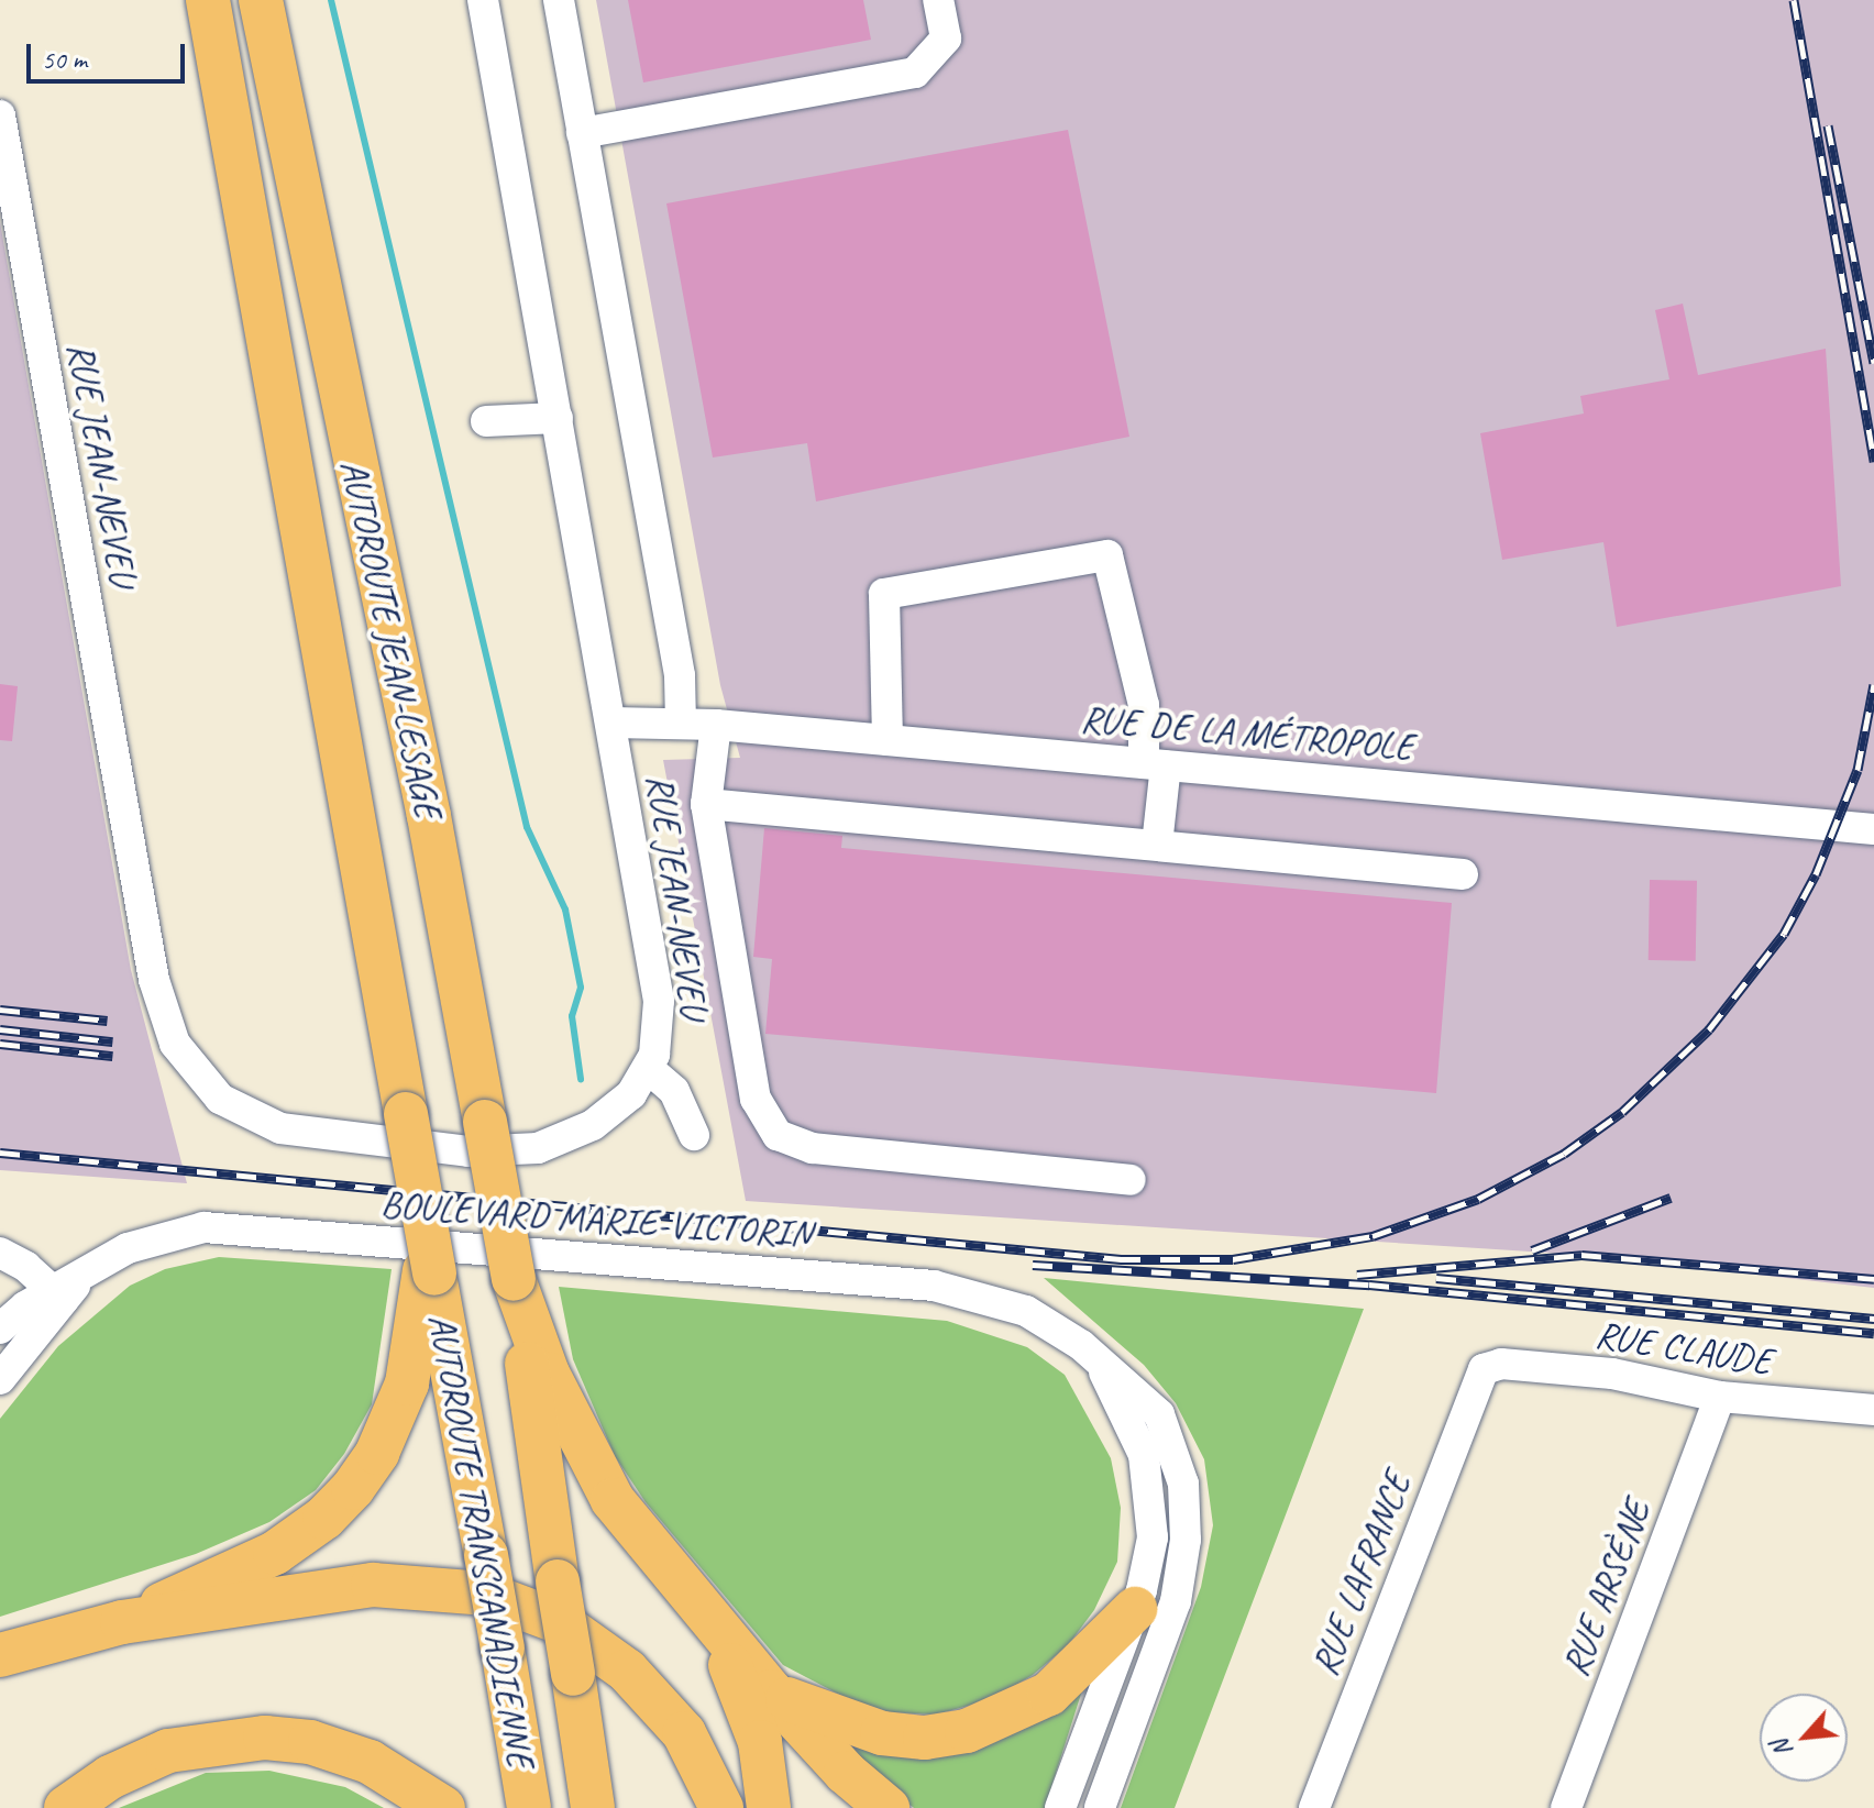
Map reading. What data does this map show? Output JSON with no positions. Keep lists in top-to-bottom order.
{
  "streets": {
    "highway": ["AUTOROUTE JEAN-LESAGE", "AUTOROUTE TRANSCANADIENNE"],
    "street": [
      "RUE JEAN-NEVEU",
      "RUE DE LA MÉTROPOLE",
      "BOULEVARD MARIE-VICTORIN",
      "RUE CLAUDE",
      "RUE LAFRANCE",
      "RUE ARSÈNE"
    ]
  },
  "crossings": [
    ["RUE JEAN-NEVEU", "RUE DE LA MÉTROPOLE"],
    ["AUTOROUTE JEAN-LESAGE", "AUTOROUTE TRANSCANADIENNE"],
    ["RUE CLAUDE", "RUE LAFRANCE"],
    ["RUE CLAUDE", "RUE ARSÈNE"]
  ],
  "scale_bar": "50 m",
  "north": "bottom left"
}
